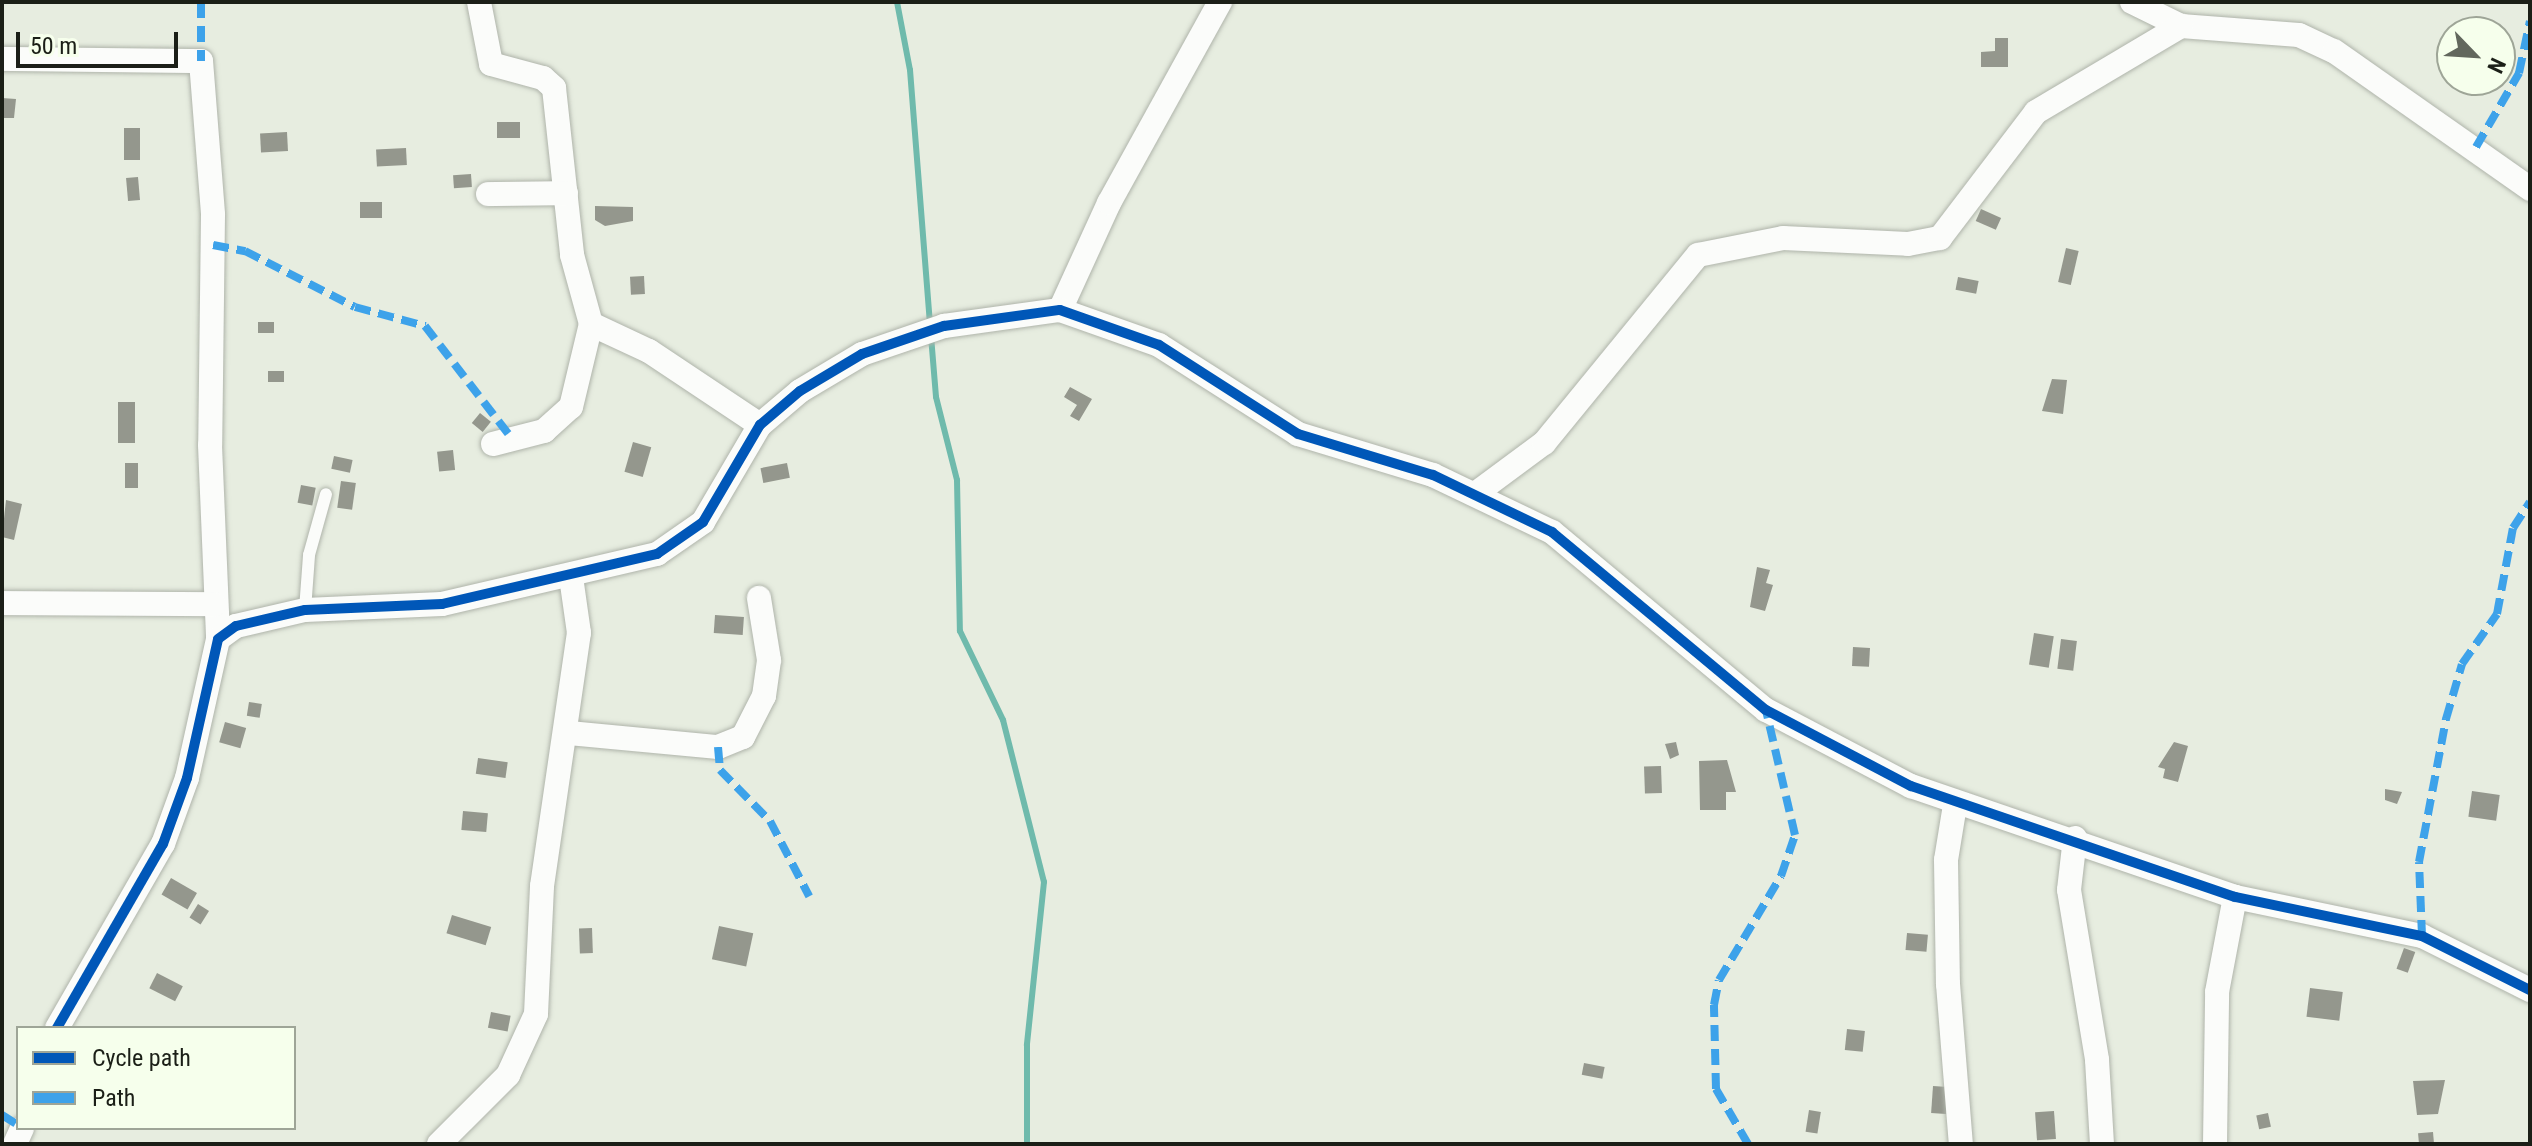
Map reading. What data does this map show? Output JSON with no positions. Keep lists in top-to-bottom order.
{
  "legend": ["Cycle path", "Path"],
  "scale_bar": "50 m",
  "north": "bottom right"
}
